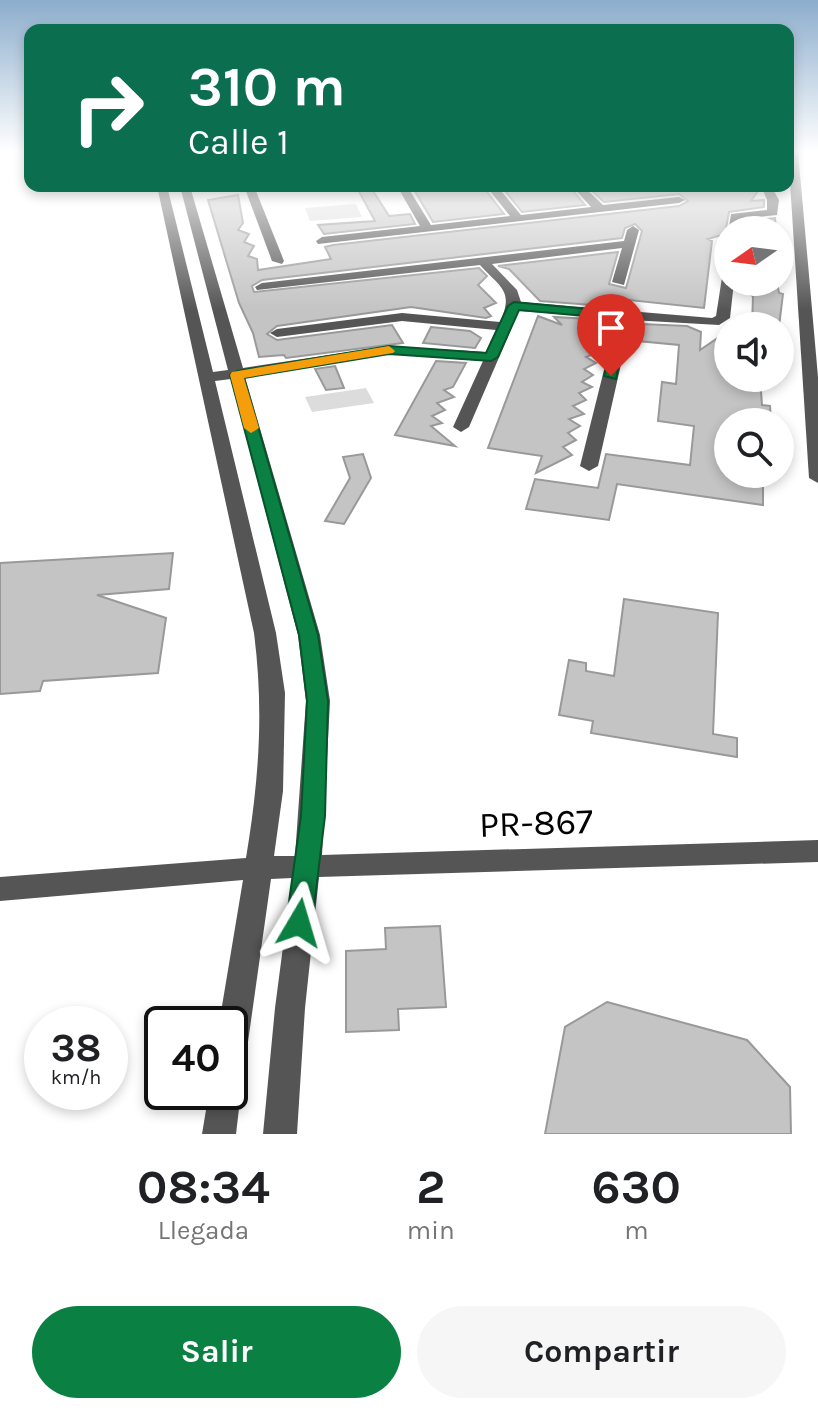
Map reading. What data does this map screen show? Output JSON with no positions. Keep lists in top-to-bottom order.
{
  "streets": {
    "street": ["PR-867"]
  },
  "north": "left",
  "page": {
    "turn": ["310 m", "Calle 1"],
    "speed": "38 km/h",
    "limit": "40",
    "eta": [
      "08:34",
      "Llegada",
      "2",
      "min",
      "630",
      "m"
    ],
    "buttons": ["Salir", "Compartir"]
  }
}
